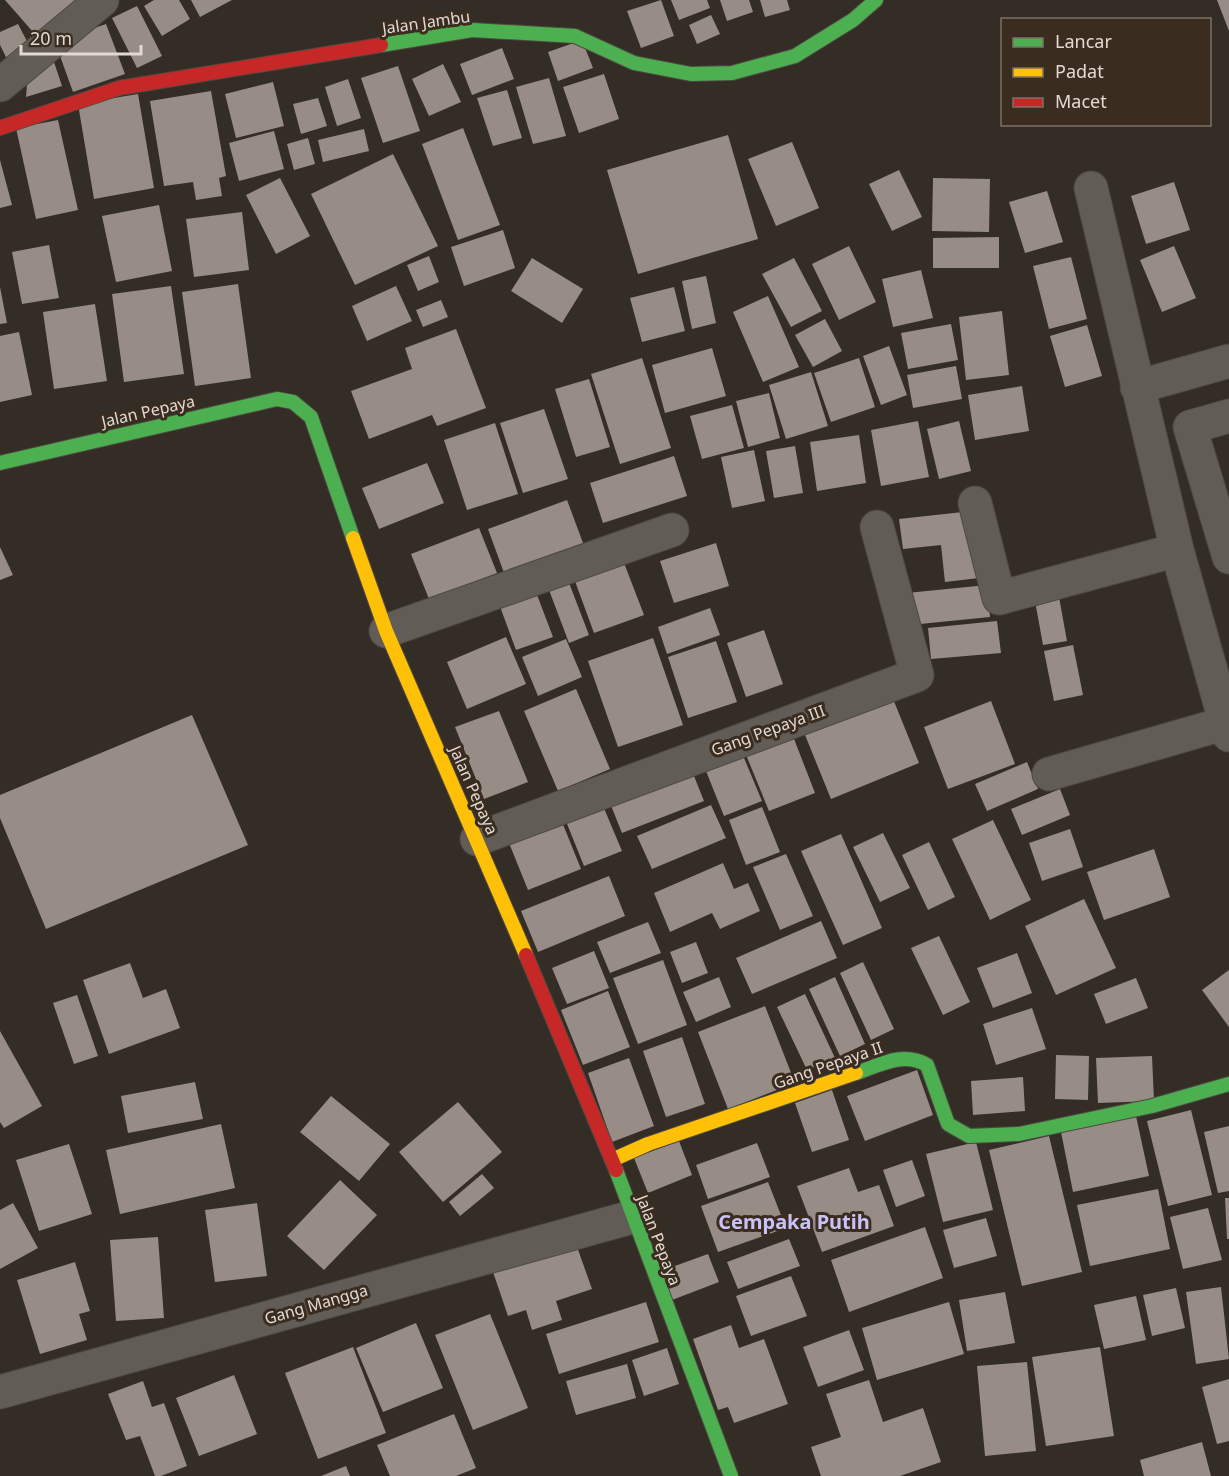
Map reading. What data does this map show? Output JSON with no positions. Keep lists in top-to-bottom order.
{
  "streets": {
    "street": [
      "Jalan Jambu",
      "Jalan Pepaya",
      "Gang Pepaya III",
      "Gang Pepaya II",
      "Gang Mangga"
    ]
  },
  "crossings": [
    ["Jalan Pepaya", "Gang Pepaya III"],
    ["Jalan Pepaya", "Gang Pepaya II"],
    ["Jalan Pepaya", "Gang Mangga"]
  ],
  "districts": ["Cempaka Putih"],
  "legend": ["Lancar", "Padat", "Macet"],
  "scale_bar": "20 m"
}
